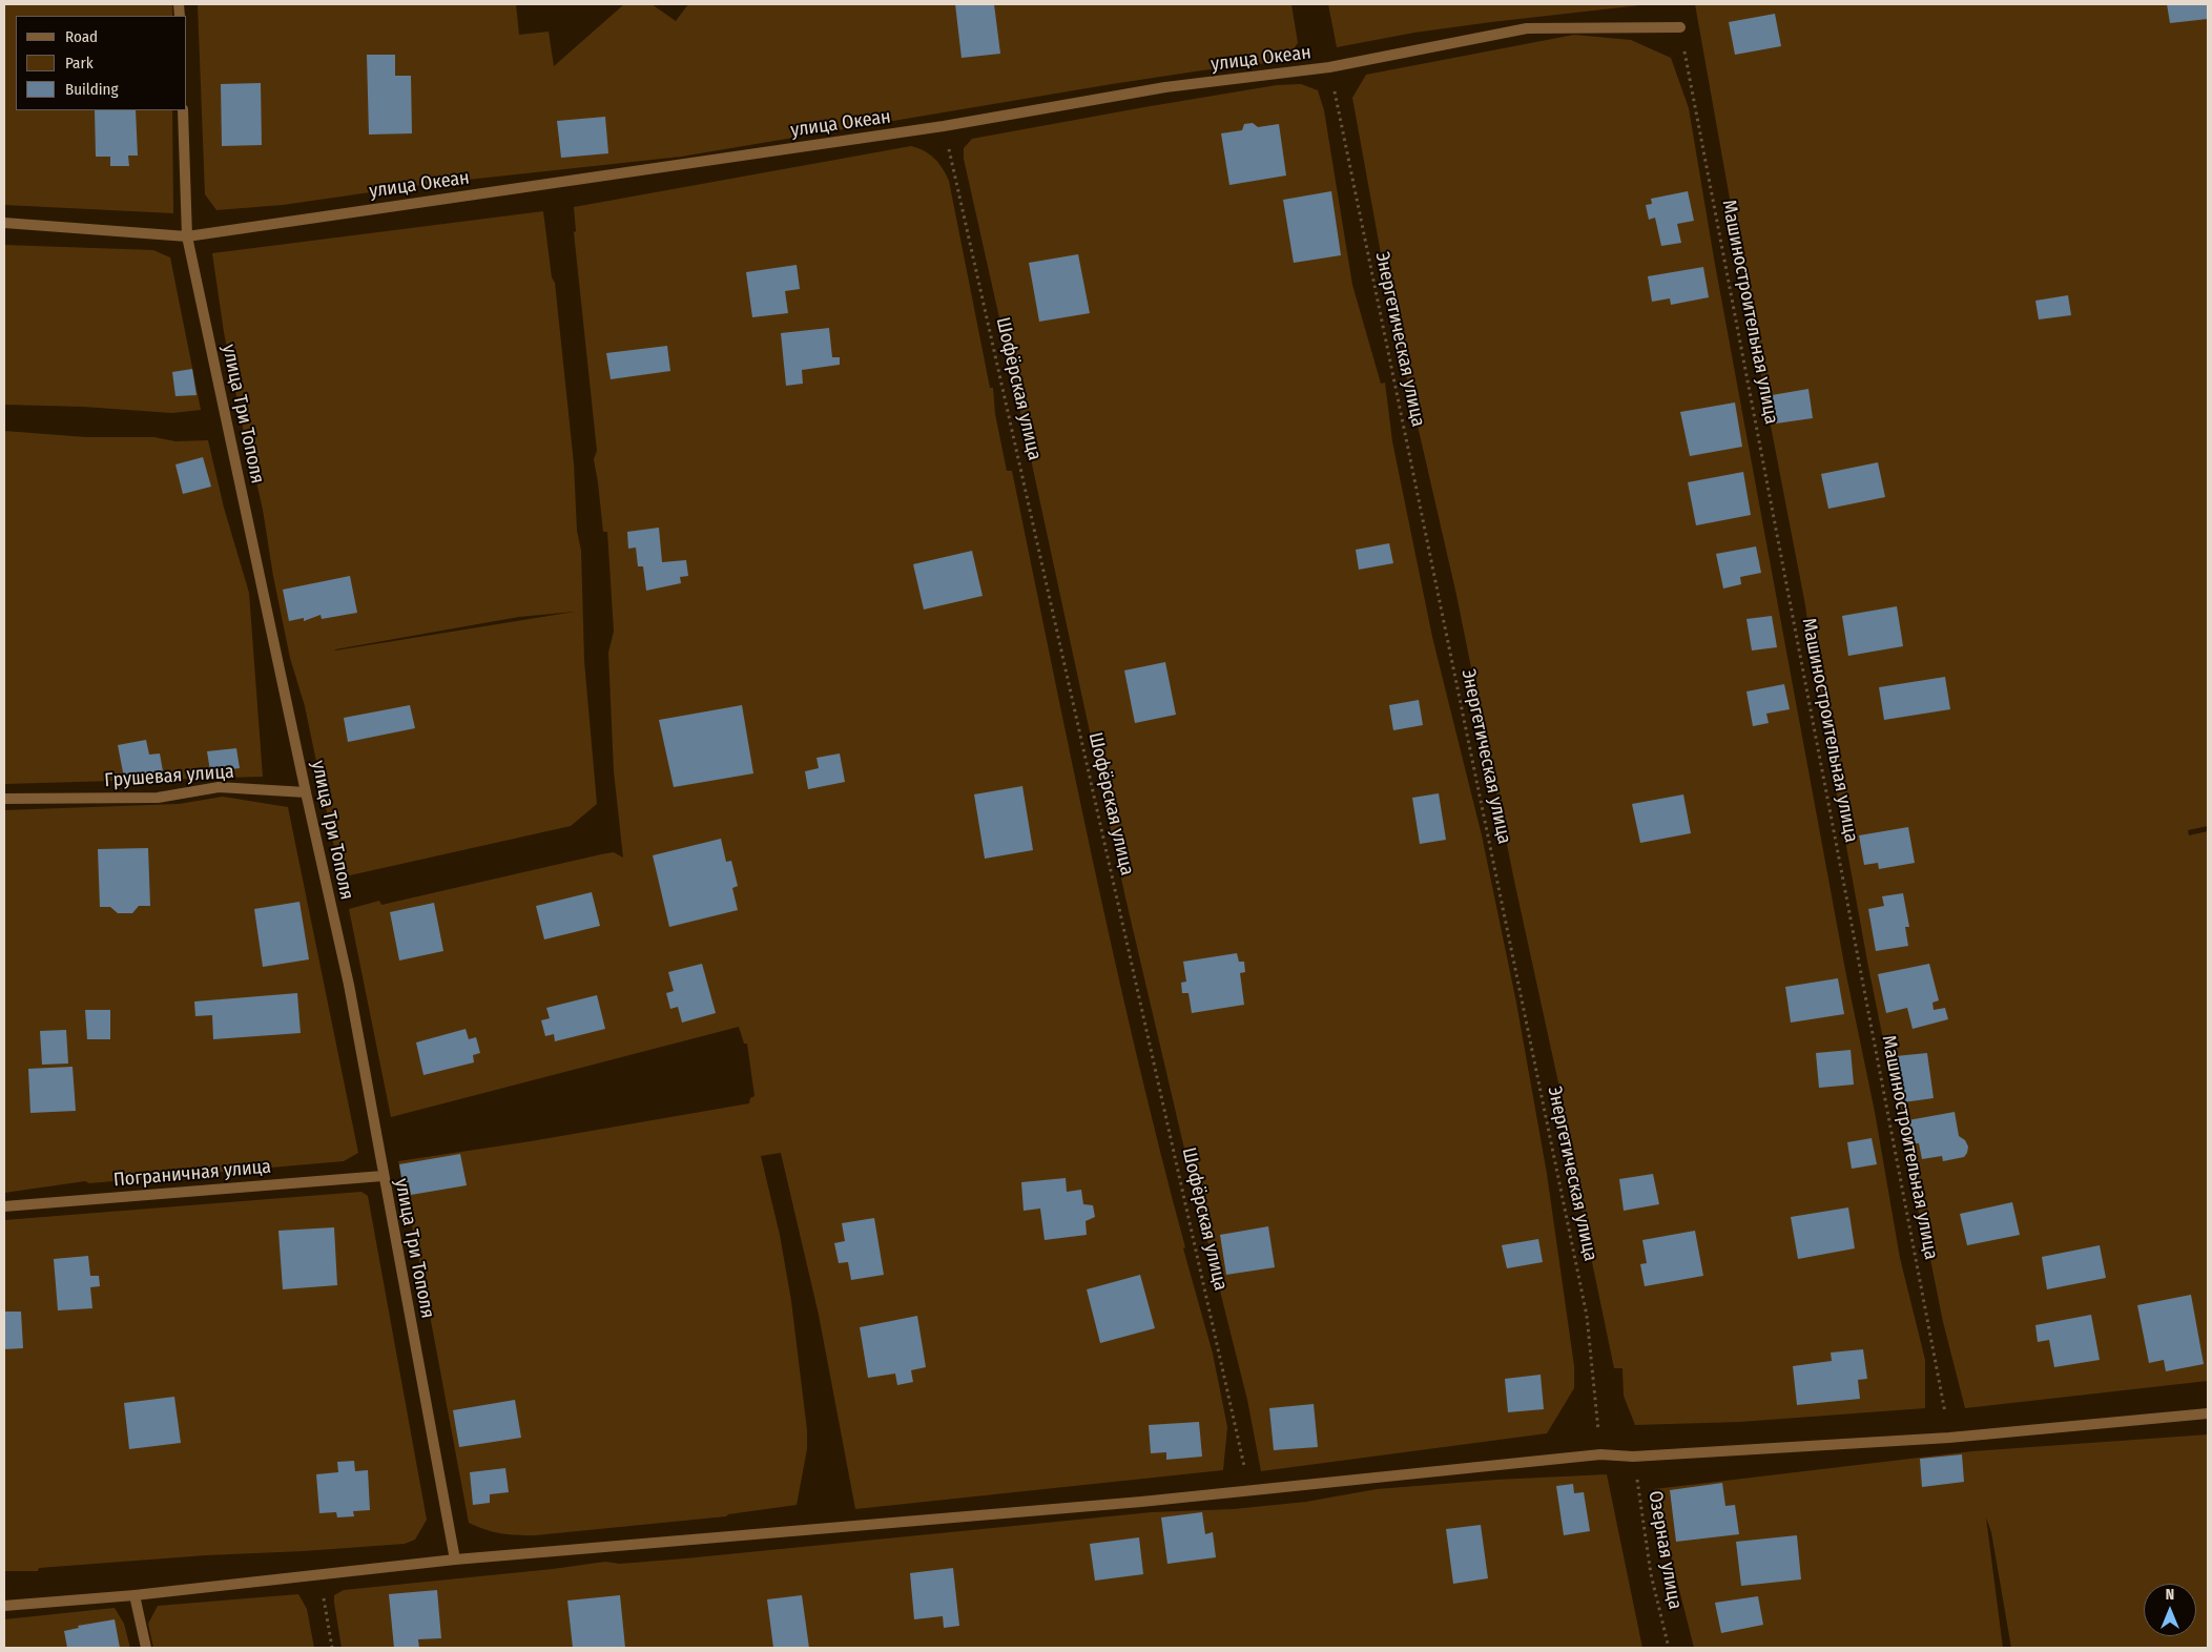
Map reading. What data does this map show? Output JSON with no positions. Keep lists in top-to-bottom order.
{
  "streets": {
    "street": [
      "улица Океан",
      "улица Три Тополя",
      "Грушевая улица",
      "Пограничная улица"
    ],
    "path": [
      "Машиностроительная улица",
      "Энергетическая улица",
      "Шофёрская улица",
      "Озерная улица"
    ]
  },
  "crossings": [
    ["улица Океан", "Машиностроительная улица"],
    ["улица Океан", "Энергетическая улица"],
    ["улица Океан", "Шофёрская улица"],
    ["улица Океан", "улица Три Тополя"],
    ["улица Три Тополя", "Грушевая улица"],
    ["улица Три Тополя", "Пограничная улица"]
  ],
  "legend": ["Road", "Park", "Building"],
  "north": "top"
}
